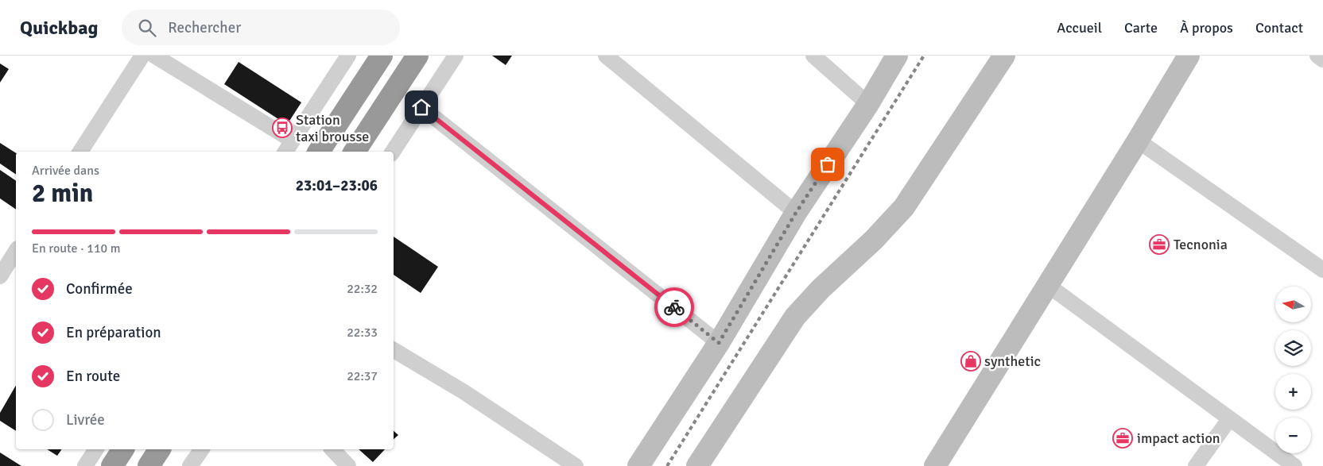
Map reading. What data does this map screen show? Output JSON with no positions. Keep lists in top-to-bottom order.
{
  "places": {
    "bus stop": ["Station taxi brousse"],
    "office": ["Tecnonia", "impact action"],
    "shop": ["synthetic"]
  },
  "north": "left",
  "page": {
    "header": "Quickbag",
    "search": "Rechercher",
    "nav": [
      "Accueil",
      "Carte",
      "À propos",
      "Contact"
    ],
    "heading": ["2 min", "Arrivée dans", "23:01–23:06"],
    "bar": "En route · 110 m",
    "list": [
      ["Confirmée", "22:32"],
      ["En préparation", "22:33"],
      ["En route", "22:37"],
      "Livrée"
    ],
    "map_buttons": ["+", "−"]
  }
}
